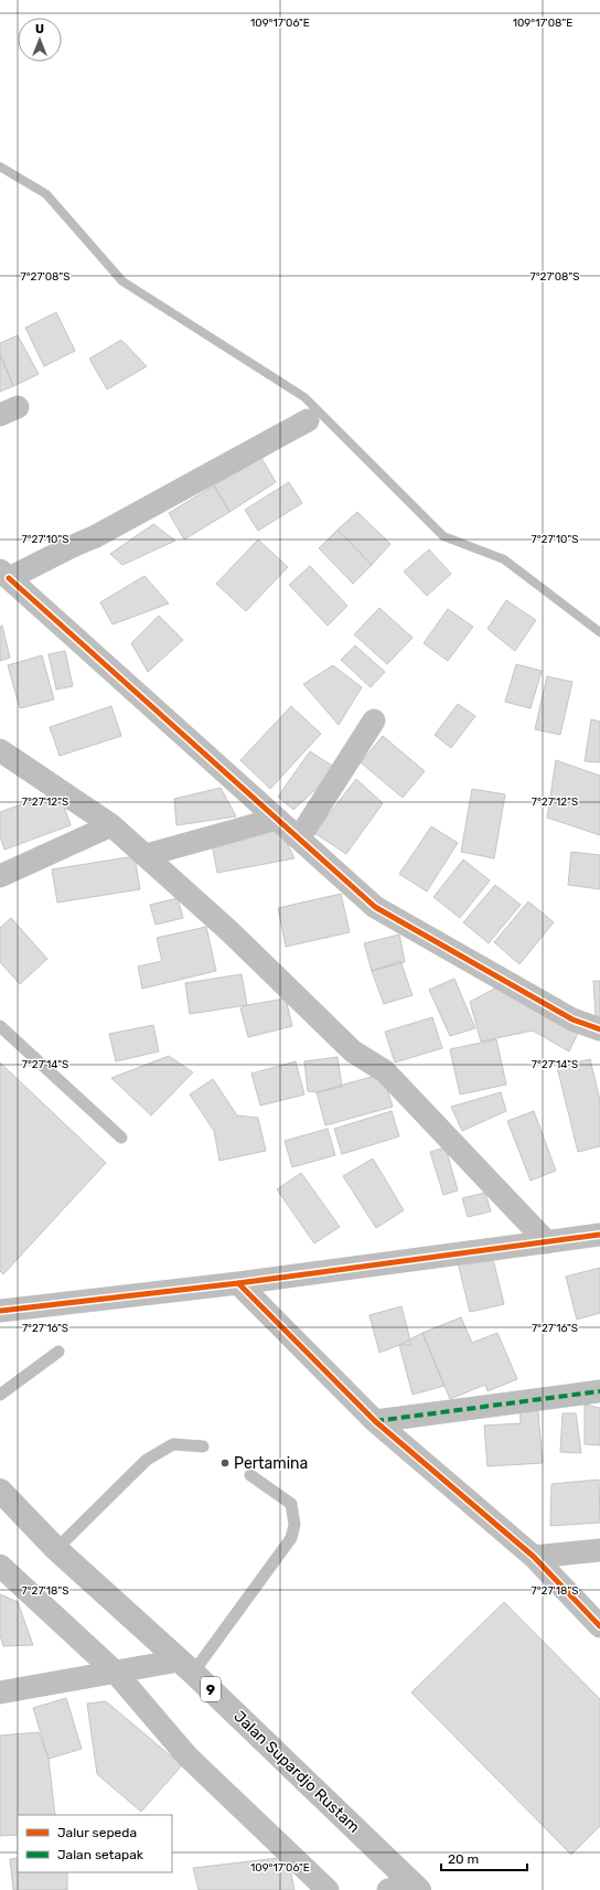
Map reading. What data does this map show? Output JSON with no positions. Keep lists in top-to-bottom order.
{
  "streets": {
    "highway": ["9", "Jalan Supardjo Rustam"]
  },
  "places": ["Pertamina"],
  "legend": ["Jalur sepeda", "Jalan setapak"],
  "scale_bar": "20 m",
  "north": "top",
  "coordinates": [
    "109°17'06\"E",
    "109°17'08\"E",
    "7°27'08\"S",
    "7°27'10\"S",
    "7°27'12\"S",
    "7°27'14\"S",
    "7°27'16\"S",
    "7°27'18\"S"
  ]
}
